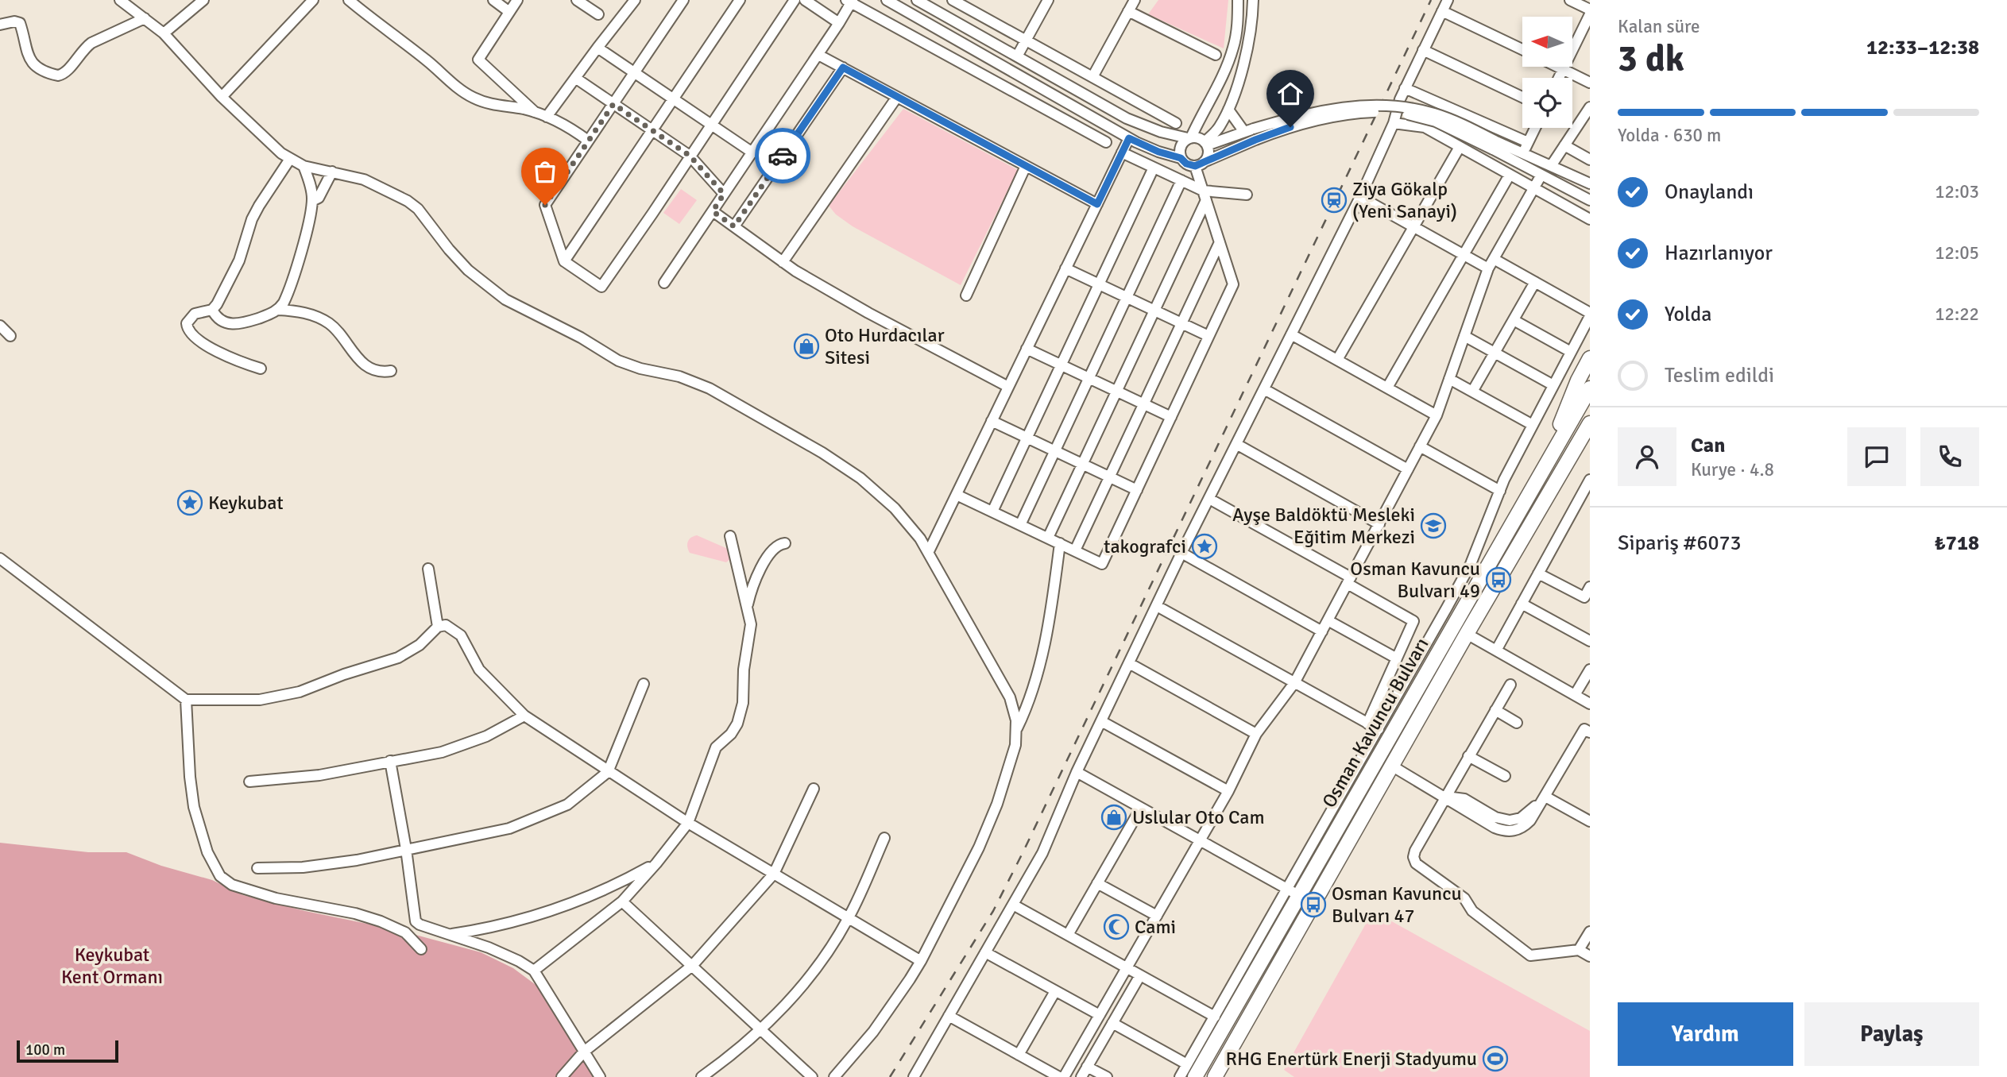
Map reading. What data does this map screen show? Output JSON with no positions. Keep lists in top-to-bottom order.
{
  "streets": {
    "highway": ["Osman Kavuncu Bulvarı"]
  },
  "parks": ["Keykubat Kent Ormanı"],
  "places": {
    "station": ["Ziya Gökalp (Yeni Sanayi)"],
    "shop": ["Oto Hurdacılar Sitesi", "Uslular Oto Cam"],
    "place": ["Keykubat", "takografci"],
    "school or university": ["Ayşe Baldöktü Mesleki Eğitim Merkezi"],
    "bus stop": ["Osman Kavuncu Bulvarı 49", "Osman Kavuncu Bulvarı 47"],
    "mosque": ["Cami"],
    "sports": ["RHG Enertürk Enerji Stadyumu"]
  },
  "scale_bar": "100 m",
  "north": "left",
  "page": {
    "heading": ["3 dk", "Kalan süre", "12:33–12:38"],
    "panel": [
      "Can",
      "Kurye · 4.8",
      "Sipariş #6073",
      "₺718"
    ],
    "bar": "Yolda · 630 m",
    "list": [
      ["Onaylandı", "12:03"],
      ["Hazırlanıyor", "12:05"],
      ["Yolda", "12:22"],
      "Teslim edildi"
    ],
    "buttons": ["Yardım", "Paylaş"],
    "scale": "100 m"
  }
}
